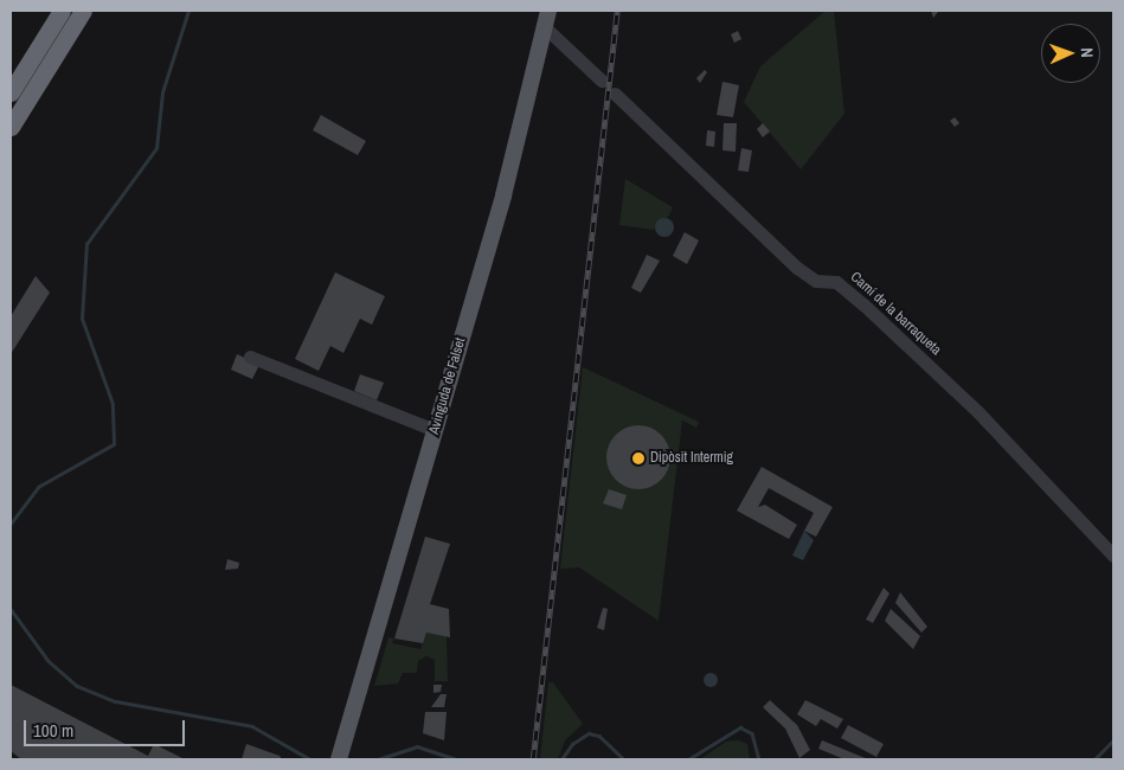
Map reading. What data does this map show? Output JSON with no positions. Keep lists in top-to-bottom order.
{
  "streets": {
    "main road": ["Avinguda de Falset"],
    "street": ["Camí de la barraqueta"]
  },
  "places": ["Dipòsit Intermig"],
  "scale_bar": "100 m",
  "north": "right"
}
